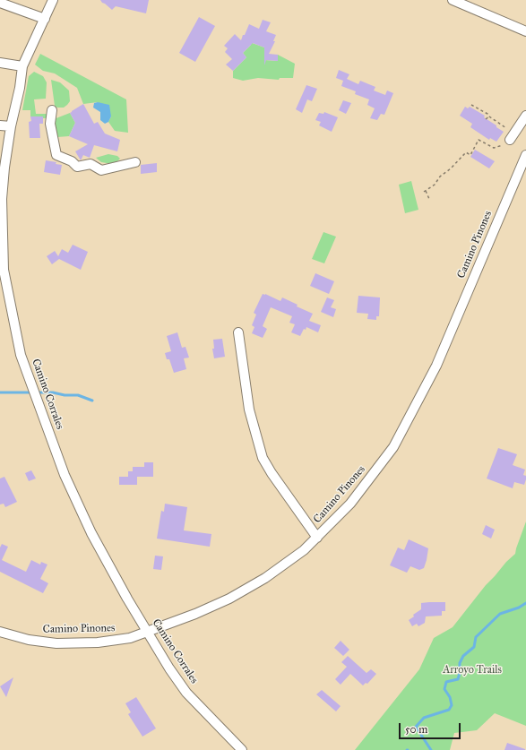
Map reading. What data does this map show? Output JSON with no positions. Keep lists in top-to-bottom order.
{
  "streets": {
    "street": ["Camino Pinones", "Camino Corrales"]
  },
  "crossings": [
    ["Camino Pinones", "Camino Corrales"]
  ],
  "parks": ["Arroyo Trails"],
  "scale_bar": "50 m"
}
